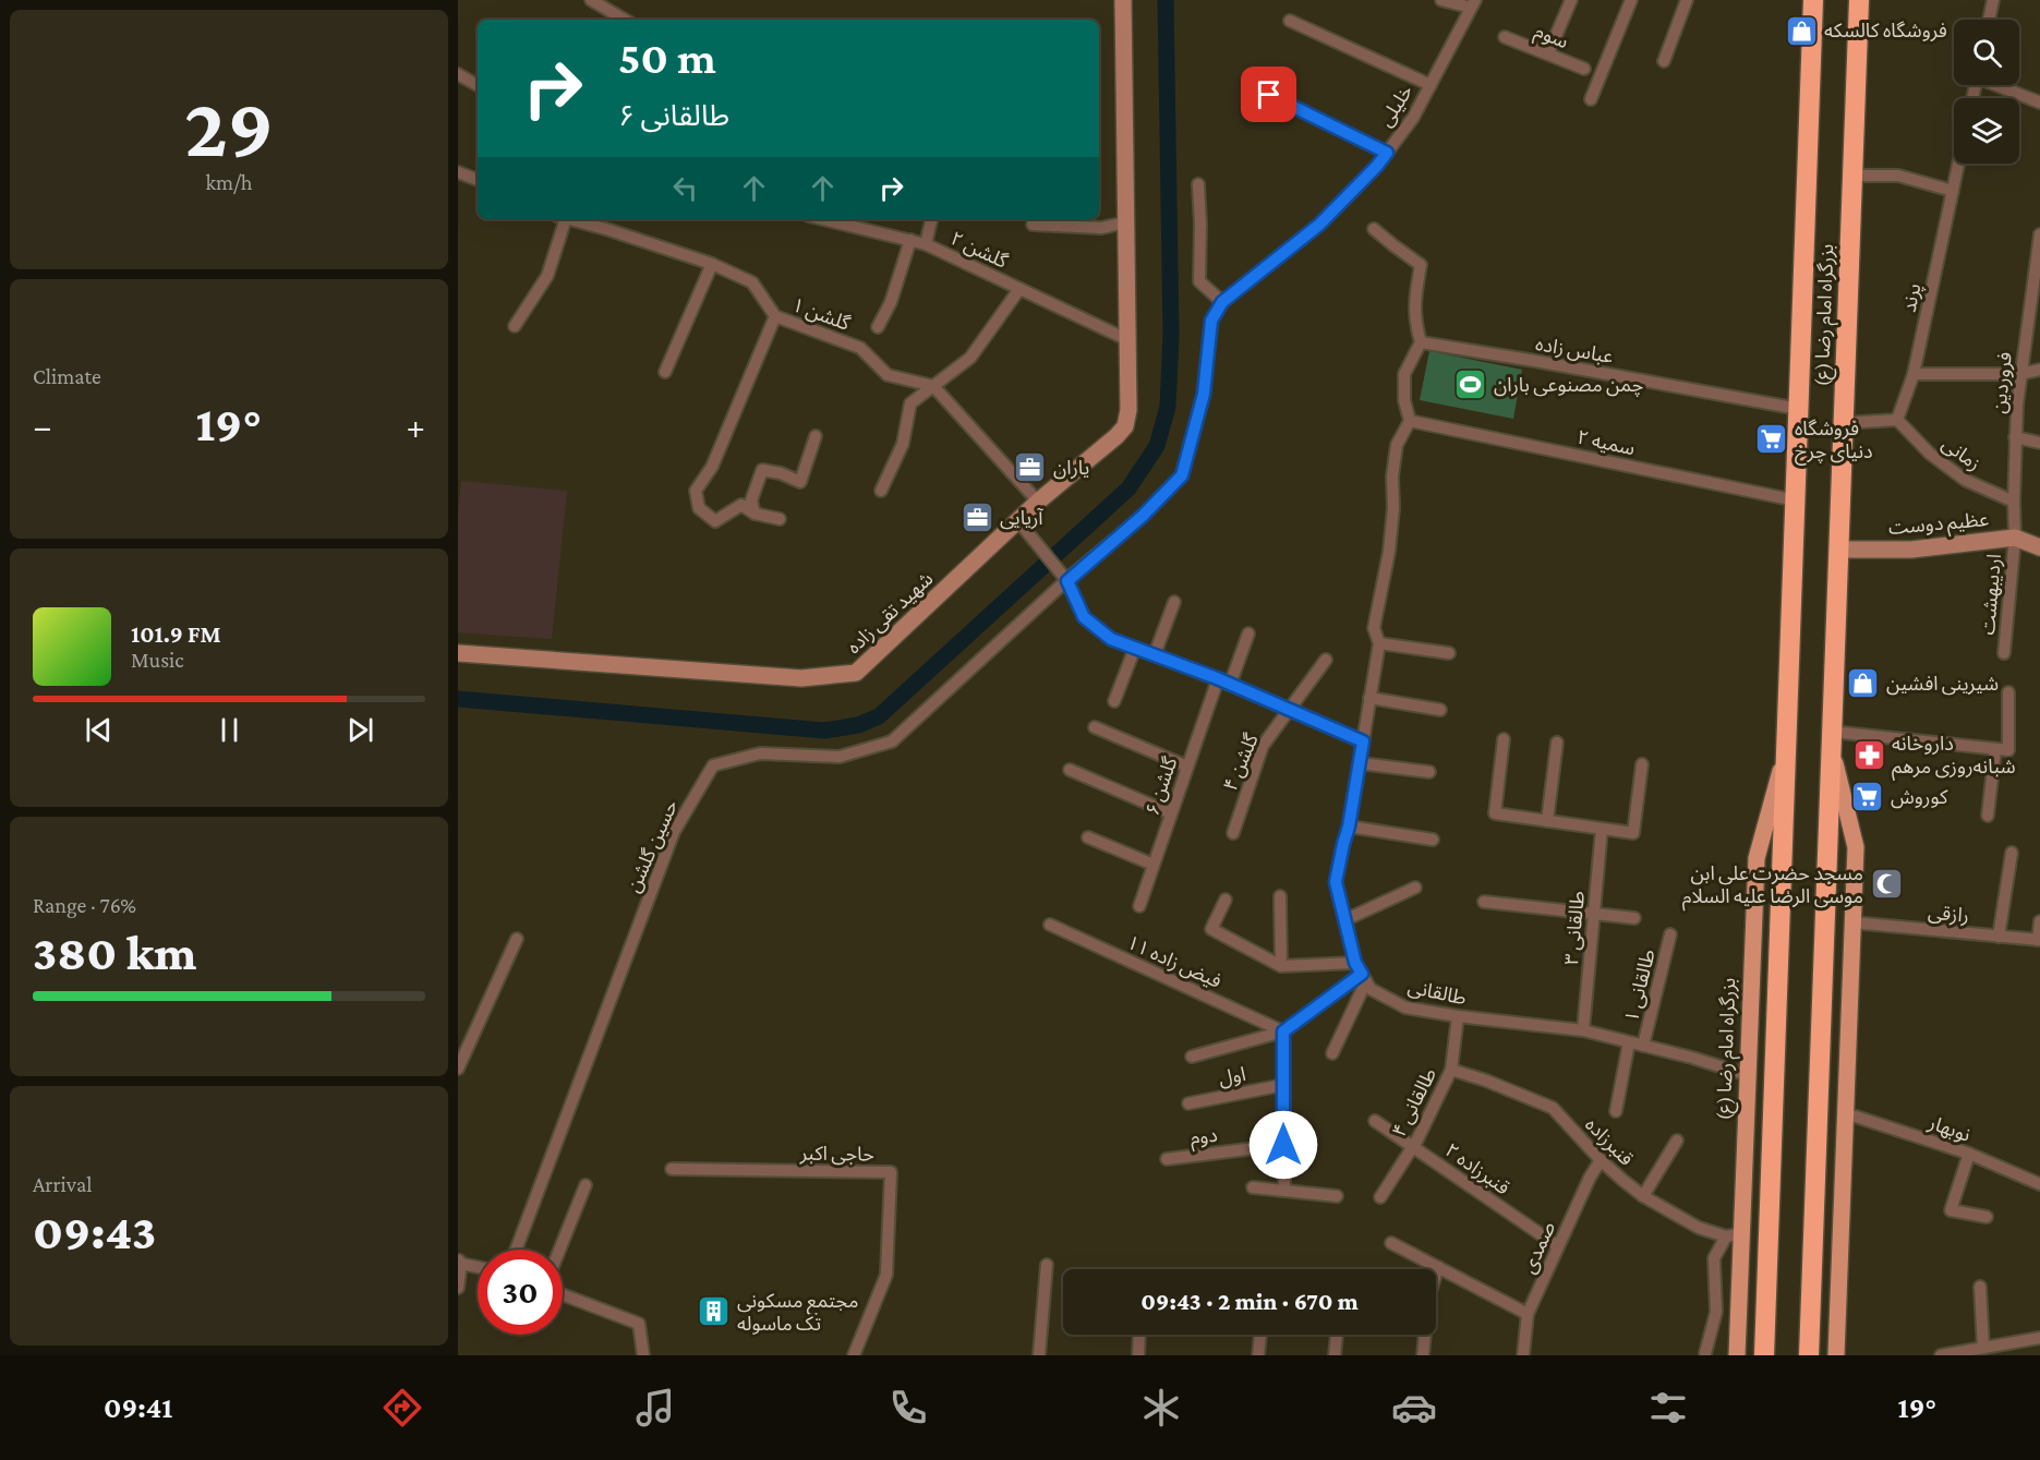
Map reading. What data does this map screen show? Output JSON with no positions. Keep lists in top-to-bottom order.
{
  "streets": {
    "highway": ["بزرگراه امام رضا (ع)"],
    "main road": ["عظیم دوست", "شهید تقی زاده"],
    "street": [
      "سوم",
      "خلیلی",
      "گلشن ۲",
      "پرند",
      "گلشن ۱",
      "عباس زاده",
      "فروردین",
      "سمیه ۲",
      "زمانی",
      "اردیبهشت",
      "گلشن ۴",
      "گلشن ۶",
      "حسین گلشن",
      "رازقی",
      "طالقانی ۳",
      "فیض زاده ۱۱",
      "طالقانی ۱",
      "طالقانی",
      "اول",
      "طالقانی ۴",
      "نوبهار",
      "دوم",
      "قنبرزاده",
      "حاجی اکبر",
      "قنبرزاده ۲",
      "صمدی"
    ]
  },
  "crossings": [
    ["خلیلی", "حسین گلشن"],
    ["گلشن ۲", "شهید تقی زاده"],
    ["پرند", "زمانی"],
    ["بزرگراه امام رضا (ع)", "عباس زاده"],
    ["بزرگراه امام رضا (ع)", "سمیه ۲"],
    ["بزرگراه امام رضا (ع)", "عظیم دوست"],
    ["بزرگراه امام رضا (ع)", "رازقی"],
    ["بزرگراه امام رضا (ع)", "طالقانی"],
    ["بزرگراه امام رضا (ع)", "نوبهار"],
    ["بزرگراه امام رضا (ع)", "قنبرزاده"],
    ["فروردین", "زمانی"],
    ["فروردین", "عظیم دوست"],
    ["فروردین", "اردیبهشت"],
    ["عظیم دوست", "اردیبهشت"],
    ["طالقانی ۳", "طالقانی"],
    ["طالقانی ۱", "طالقانی"],
    ["طالقانی", "طالقانی ۴"],
    ["طالقانی ۴", "قنبرزاده"],
    ["طالقانی ۴", "قنبرزاده ۲"],
    ["قنبرزاده", "صمدی"],
    ["قنبرزاده ۲", "صمدی"]
  ],
  "places": {
    "shop": ["فروشگاه کالسکه", "شیرینی افشین"],
    "sports": ["چمن مصنوعی باران"],
    "supermarket": ["فروشگاه دنیای چرخ", "کوروش"],
    "office": ["یاران", "آریایی"],
    "pharmacy": ["داروخانه شبانه‌روزی مرهم"],
    "mosque": ["مسجد حضرت علی ابن موسی الرضا علیه السلام"],
    "building": ["مجتمع مسکونی تک ماسوله"]
  },
  "page": {
    "tile": [
      ["29", "km/h"],
      "Climate",
      ["Range · 76%", "380 km"],
      ["Arrival", "09:43"]
    ],
    "turn": ["50 m", "طالقانی ۶"],
    "heat": ["−", "19°", "+"],
    "song": ["101.9 FM", "Music"],
    "limit": "30",
    "trip": "09:43 · 2 min · 670 m",
    "tabs": ["09:41", "19°"]
  }
}
